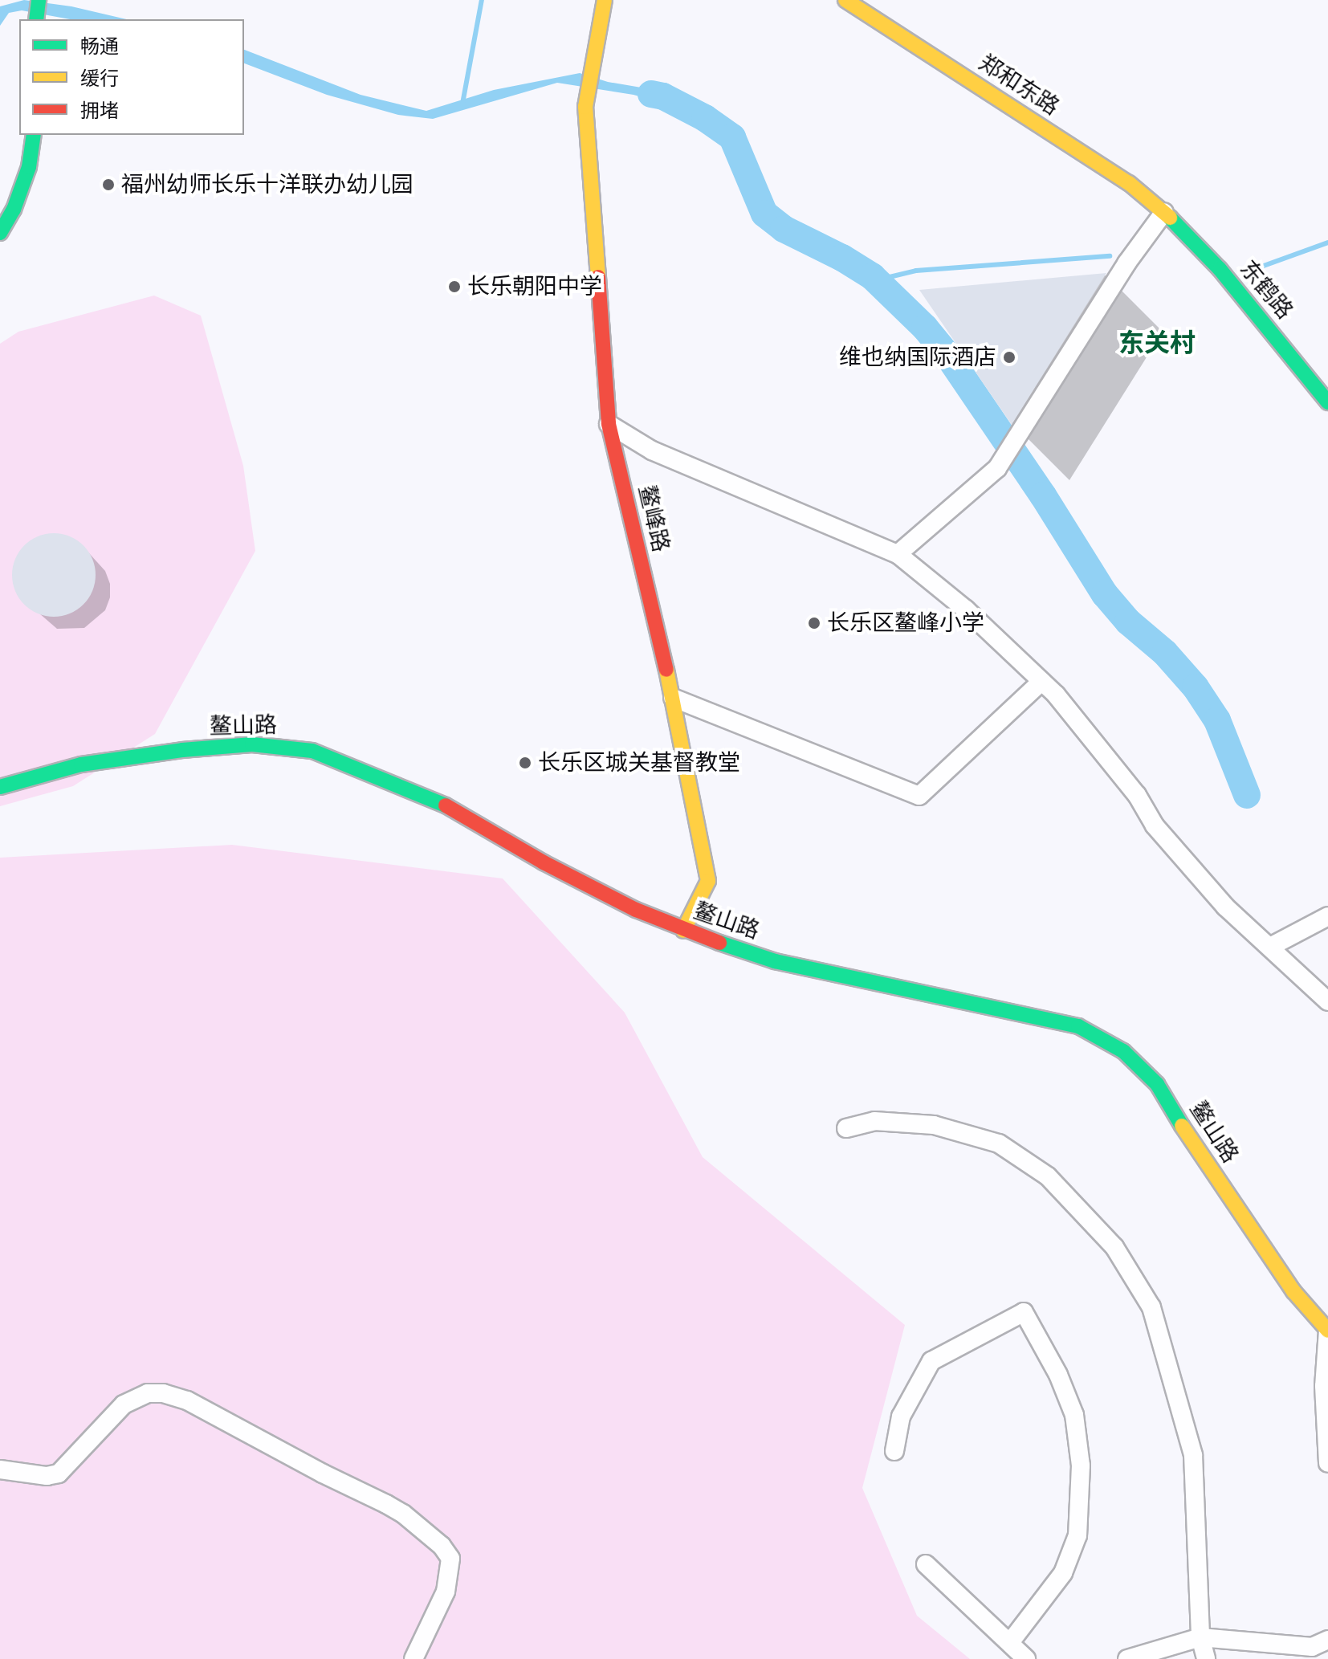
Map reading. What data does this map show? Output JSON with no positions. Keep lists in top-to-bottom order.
{
  "streets": {
    "street": [
      "郑和东路",
      "东鹤路",
      "鳌峰路",
      "鳌山路"
    ]
  },
  "crossings": [
    ["郑和东路", "东鹤路"],
    ["鳌峰路", "鳌山路"]
  ],
  "districts": ["东关村"],
  "places": [
    "福州幼师长乐十洋联办幼儿园",
    "长乐朝阳中学",
    "维也纳国际酒店",
    "长乐区鳌峰小学",
    "长乐区城关基督教堂"
  ],
  "legend": ["畅通", "缓行", "拥堵"]
}
